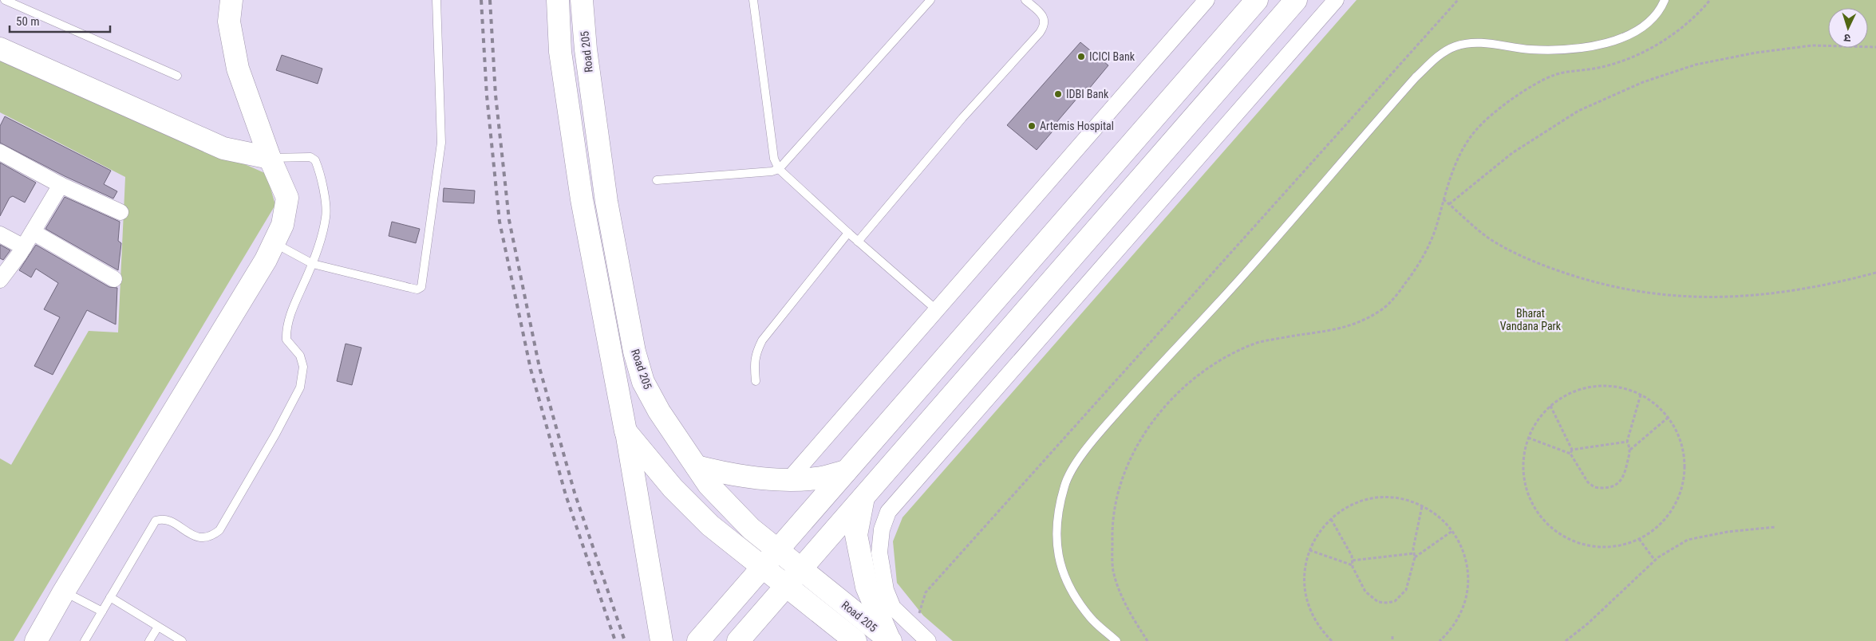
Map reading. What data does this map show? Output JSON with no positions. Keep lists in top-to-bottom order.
{
  "streets": {
    "street": ["Road 205"]
  },
  "parks": ["Bharat Vandana Park"],
  "places": ["ICICI Bank", "IDBI Bank", "Artemis Hospital"],
  "scale_bar": "50 m",
  "north": "bottom"
}
